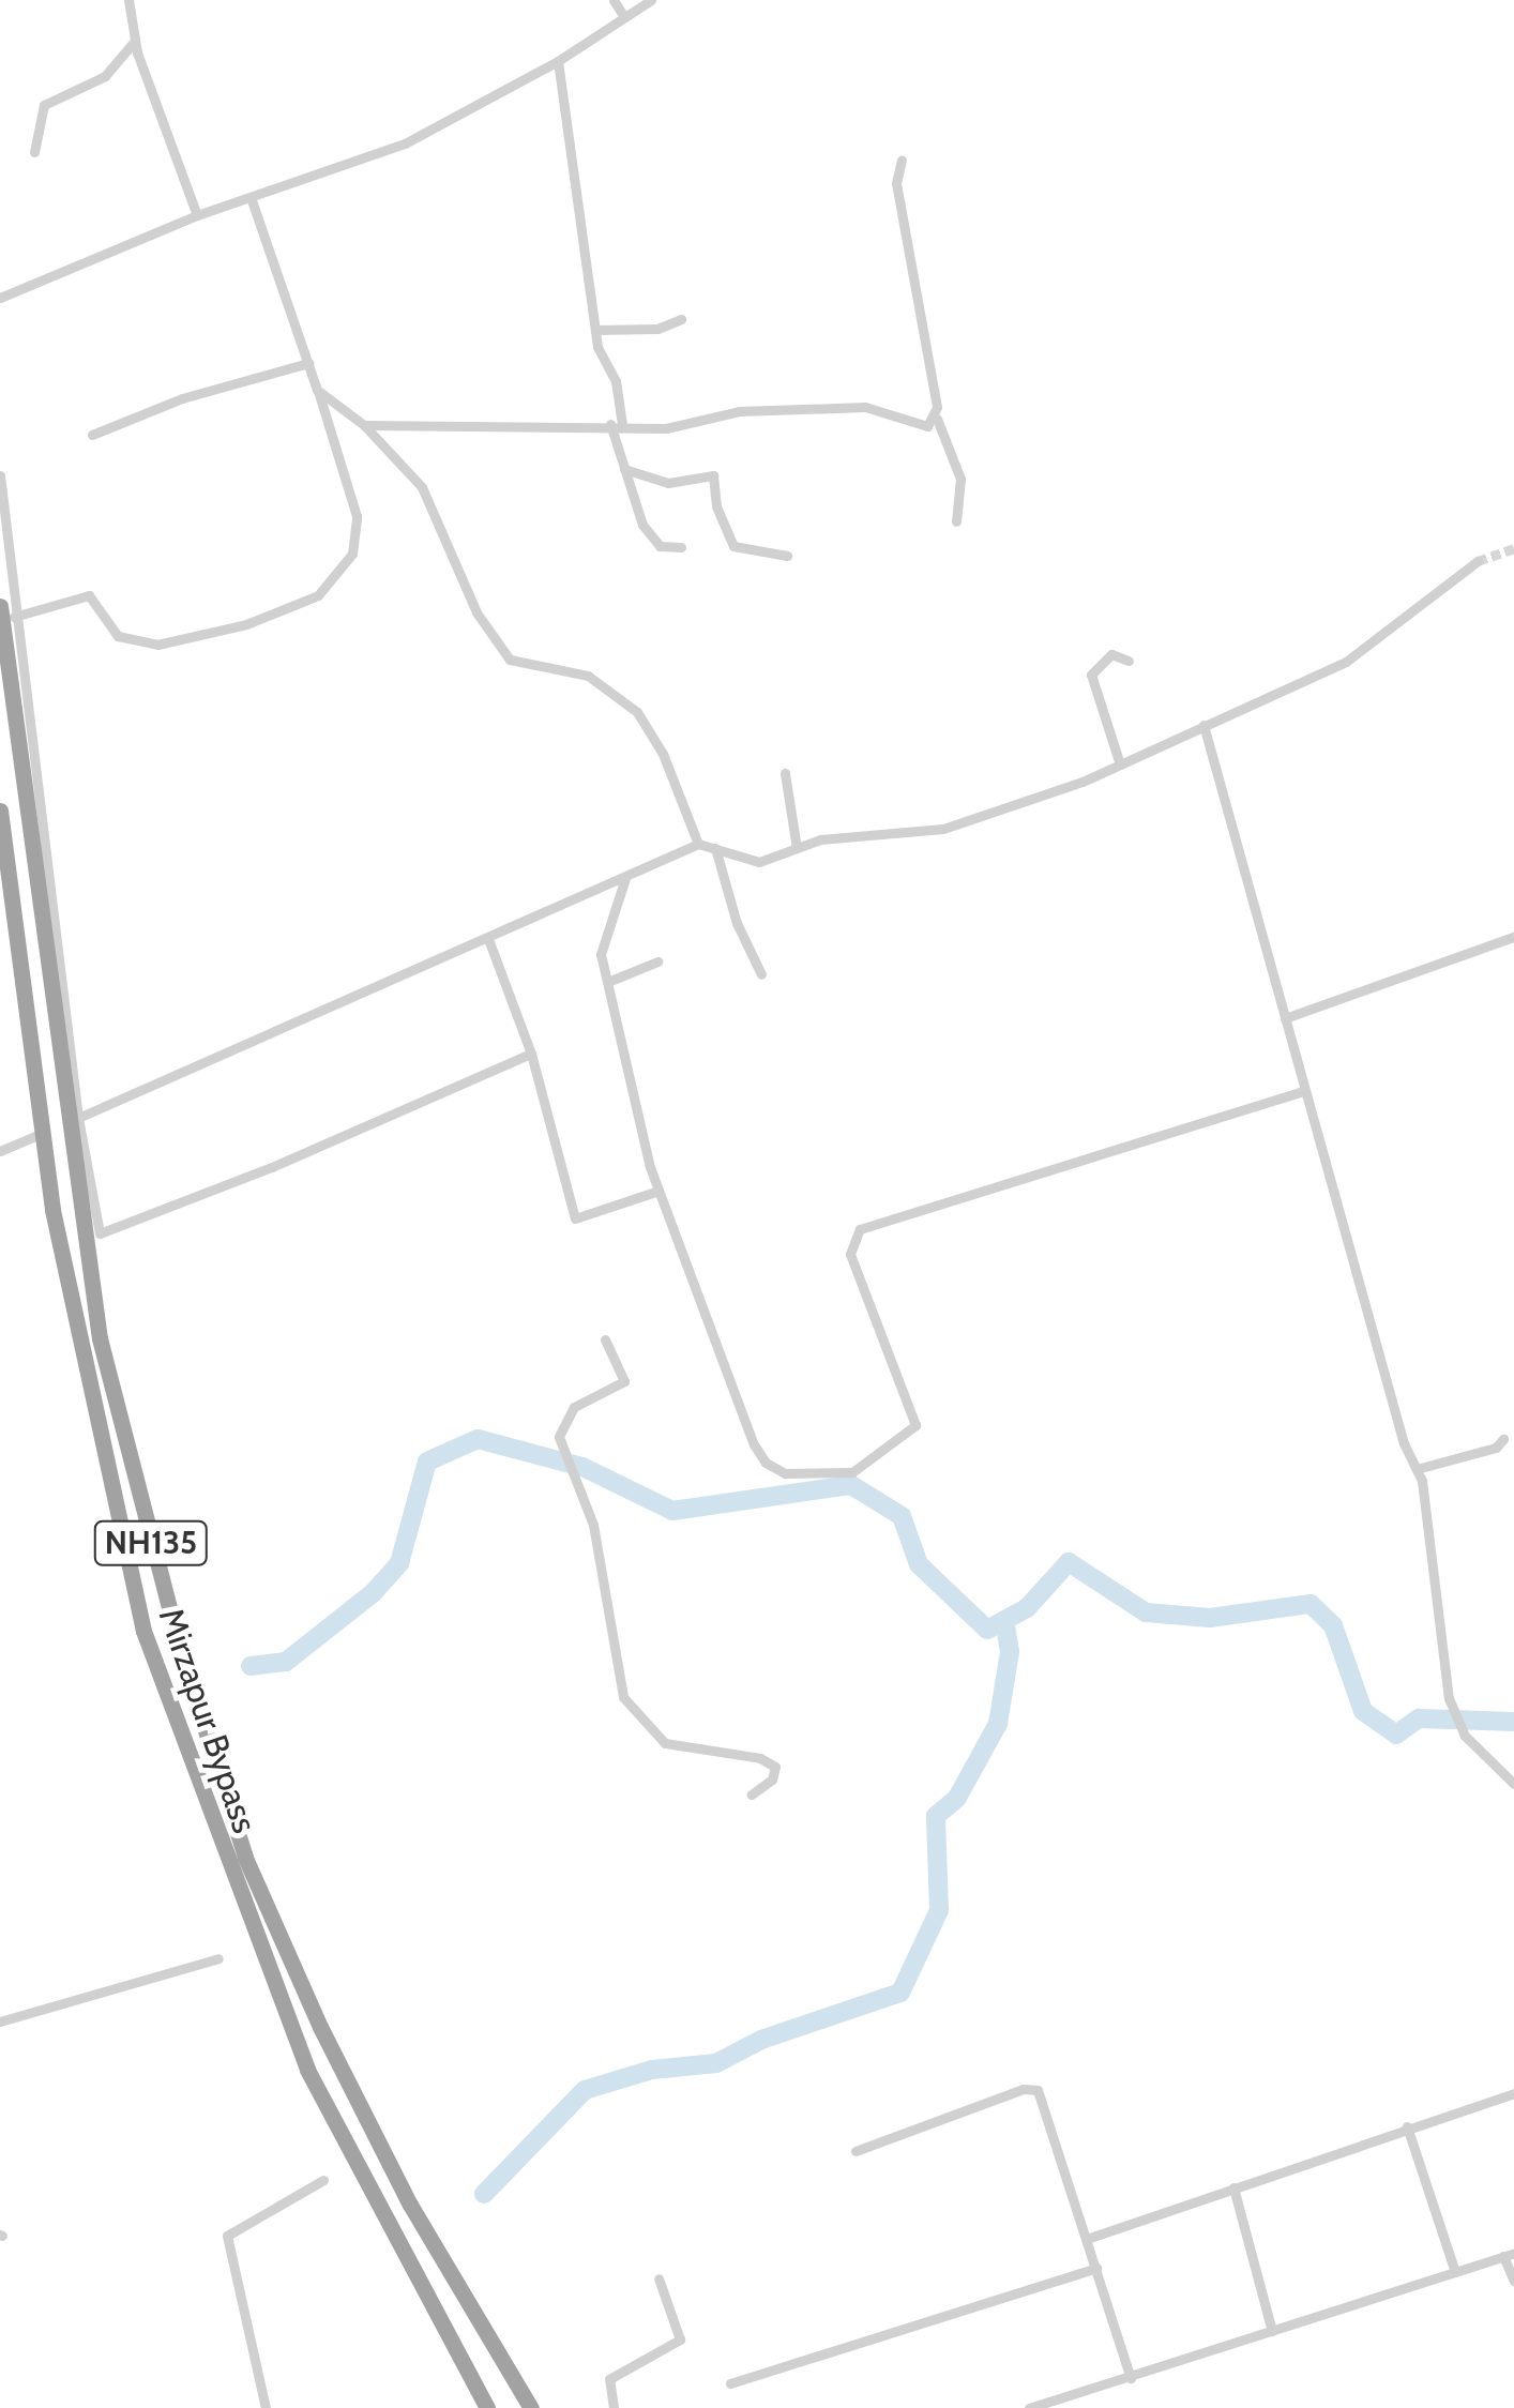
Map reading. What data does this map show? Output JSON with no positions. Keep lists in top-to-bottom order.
{
  "streets": {
    "highway": ["NH135", "Mirzapur Bypass"]
  }
}
